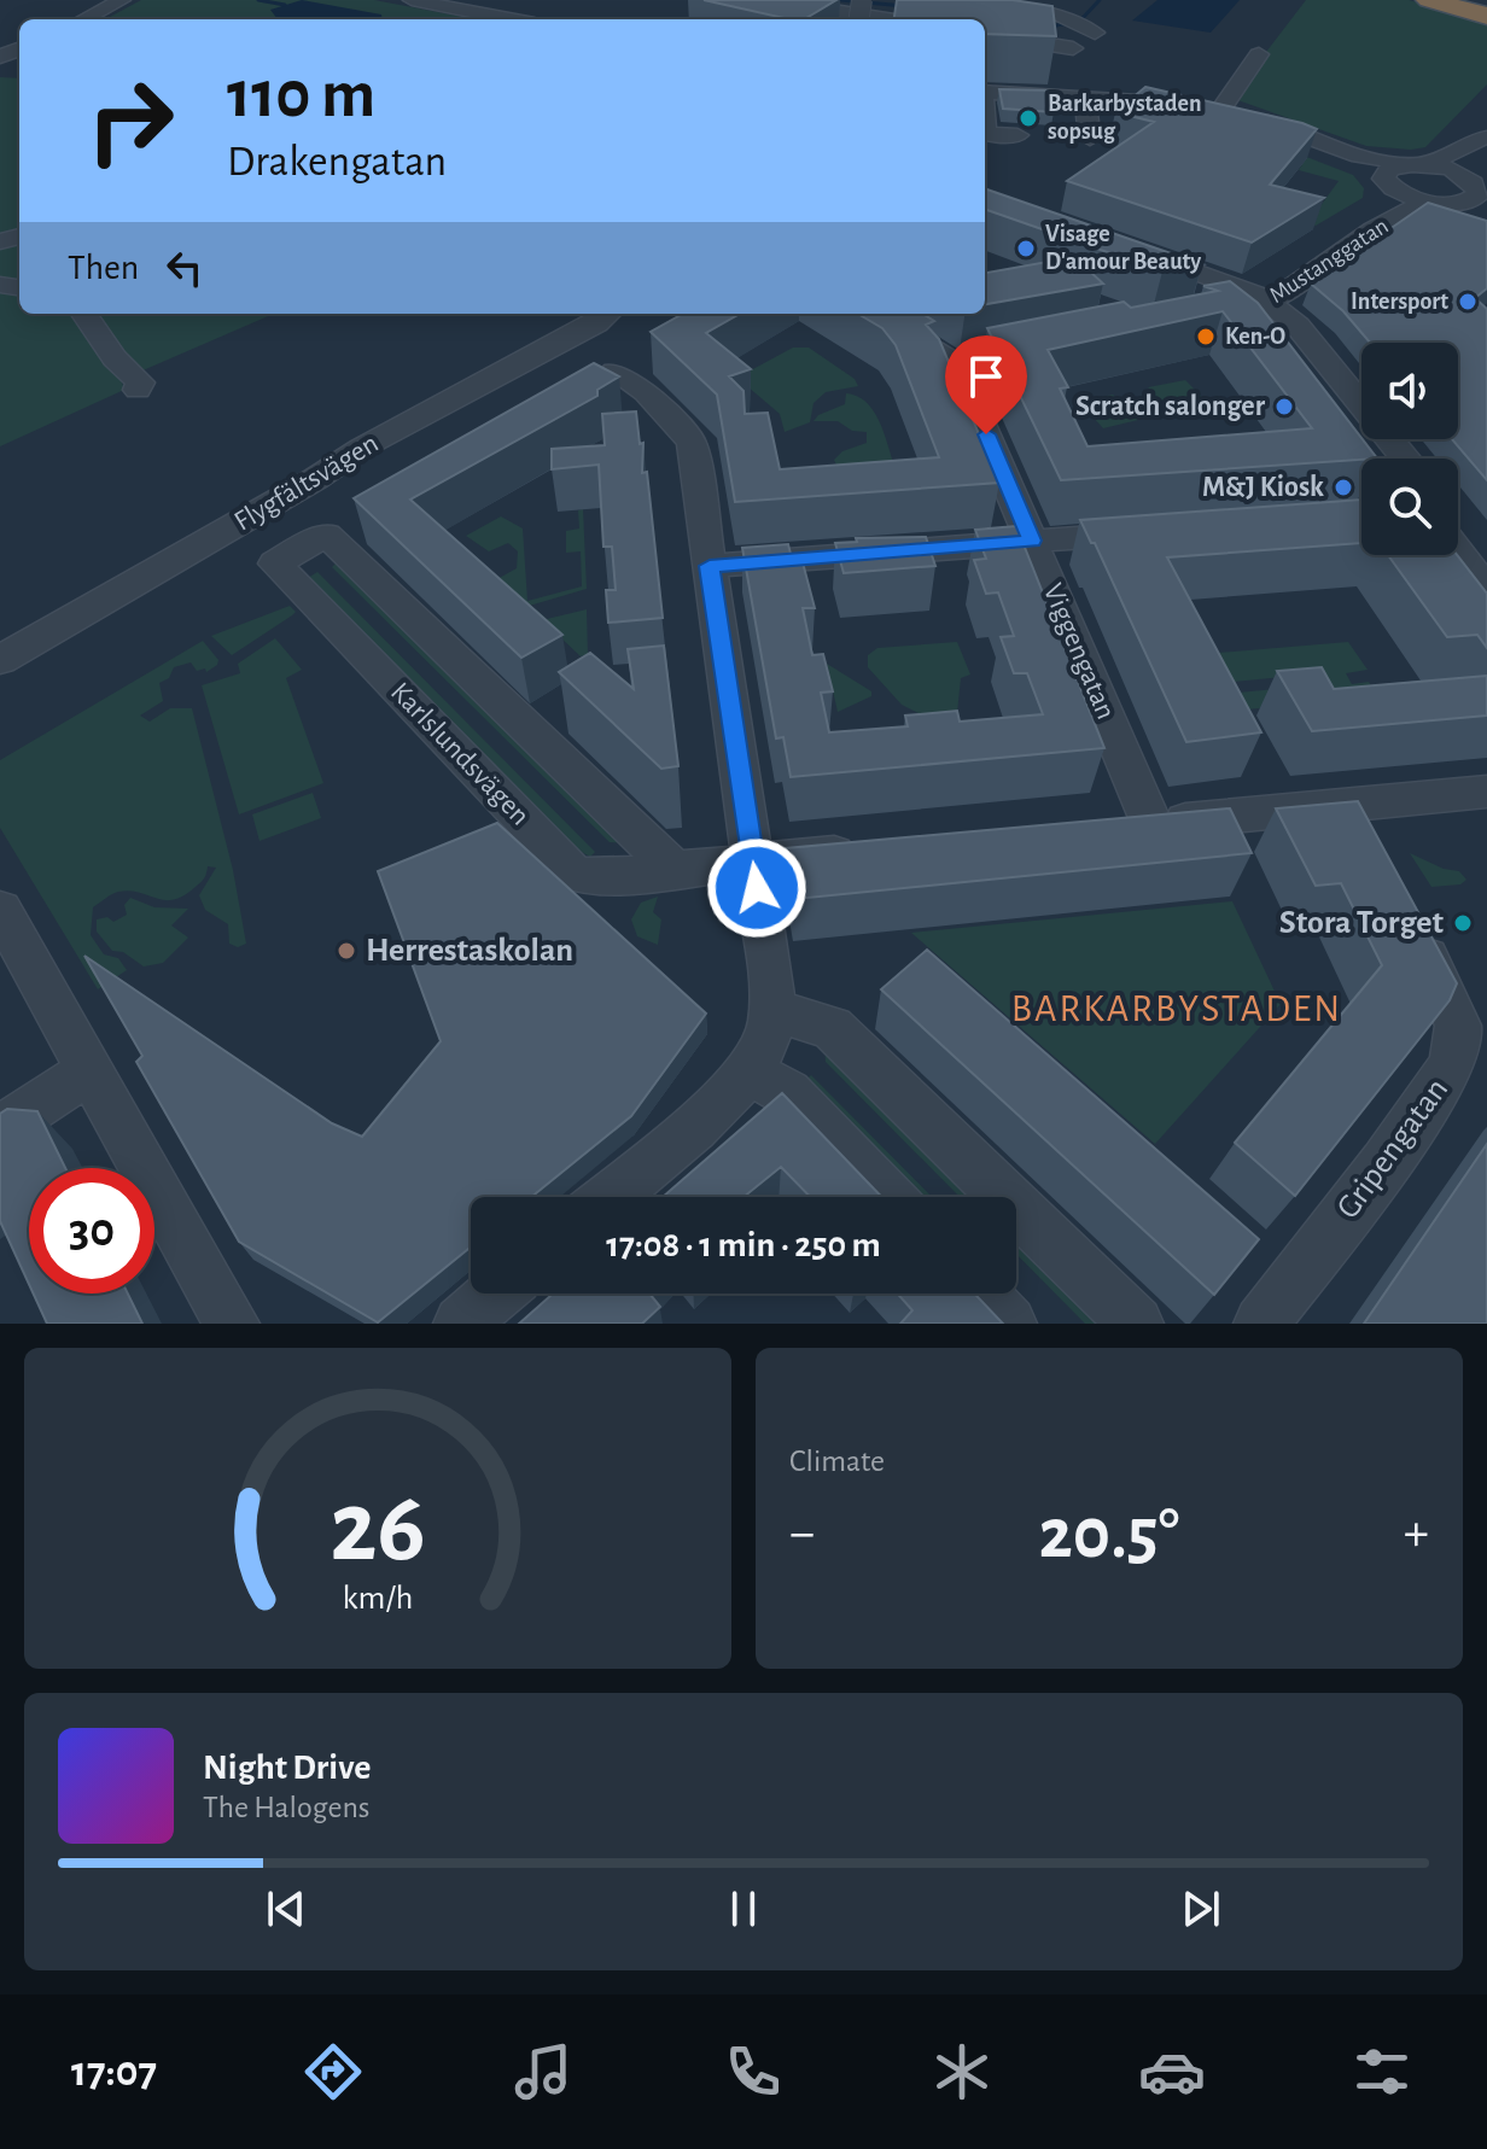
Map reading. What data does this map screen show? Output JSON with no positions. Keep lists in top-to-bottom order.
{
  "streets": {
    "street": [
      "Mustanggatan",
      "Flygfältsvägen",
      "Viggengatan",
      "Karlslundsvägen",
      "Gripengatan"
    ]
  },
  "crossings": [
    ["Flygfältsvägen", "Karlslundsvägen"]
  ],
  "districts": ["BARKARBYSTADEN"],
  "places": [
    "Barkarbystaden sopsug",
    "Visage D'amour Beauty",
    "Intersport",
    "Ken-O",
    "Scratch salonger",
    "M&J Kiosk",
    "Stora Torget",
    "Herrestaskolan"
  ],
  "page": {
    "turn": ["110 m", "Drakengatan"],
    "then": "Then",
    "limit": "30",
    "trip": "17:08 · 1 min · 250 m",
    "tile": "Climate",
    "heat": ["−", "20.5°", "+"],
    "song": ["Night Drive", "The Halogens"],
    "tabs": "17:07",
    "gauge": ["26", "km/h"]
  }
}
